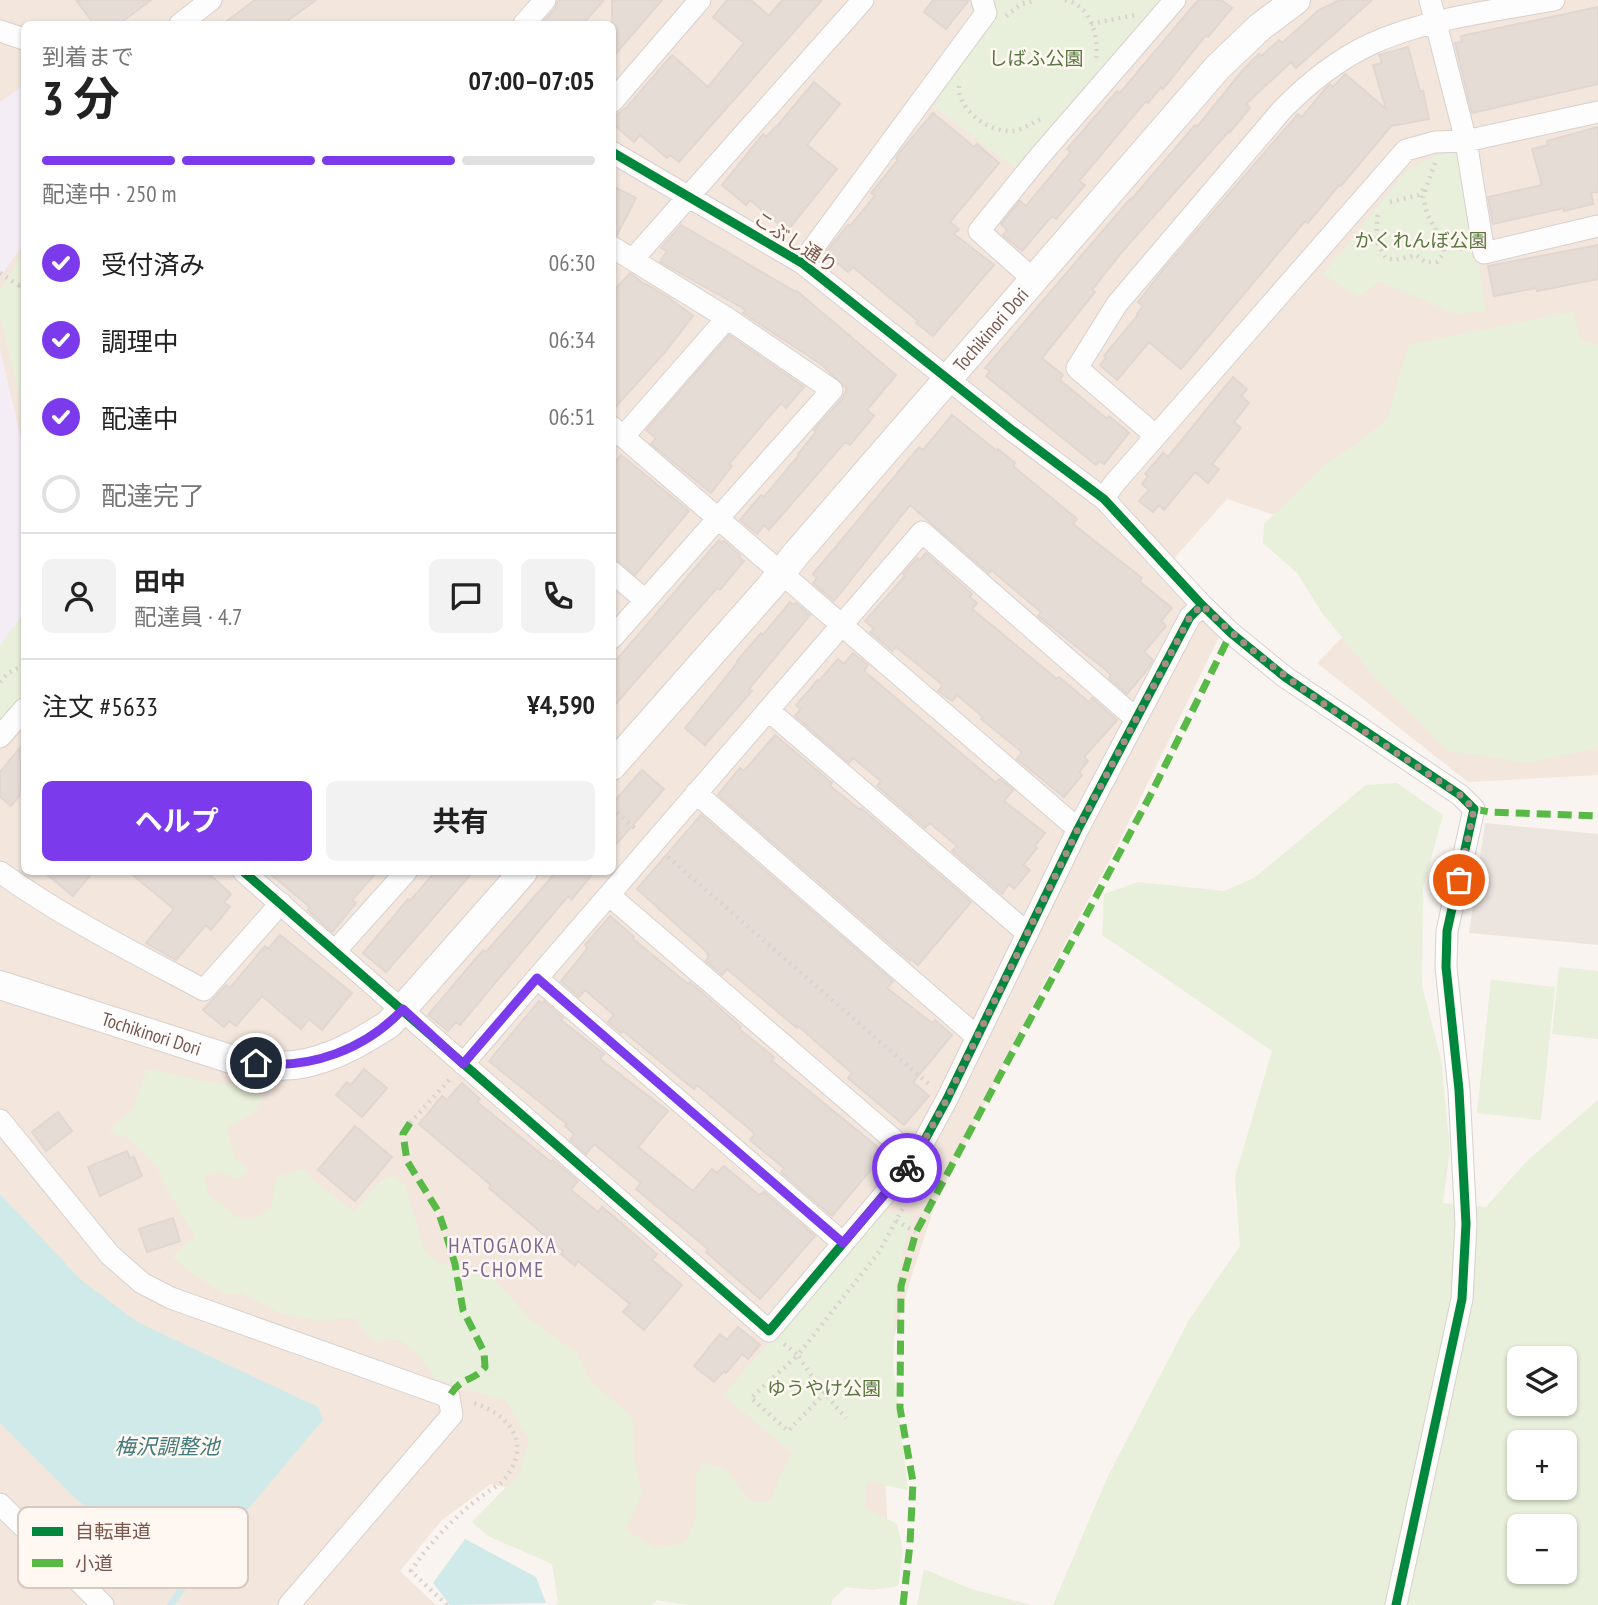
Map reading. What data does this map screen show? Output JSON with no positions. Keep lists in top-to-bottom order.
{
  "streets": {
    "street": ["こぶし通り", "Tochikinori Dori"]
  },
  "crossings": [
    ["こぶし通り", "Tochikinori Dori"]
  ],
  "districts": ["HATOGAOKA 5-CHOME"],
  "water": ["梅沢調整池"],
  "parks": ["しばふ公園", "かくれんぼ公園", "ゆうやけ公園"],
  "legend": ["自転車道", "小道"],
  "page": {
    "heading": ["3 分", "到着まで", "07:00–07:05"],
    "panel": [
      "田中",
      "配達員 · 4.7",
      "注文 #5633",
      "¥4,590"
    ],
    "bar": "配達中 · 250 m",
    "list": [
      ["受付済み", "06:30"],
      ["調理中", "06:34"],
      ["配達中", "06:51"],
      "配達完了"
    ],
    "buttons": ["ヘルプ", "共有"],
    "map_buttons": ["+", "−"]
  }
}
